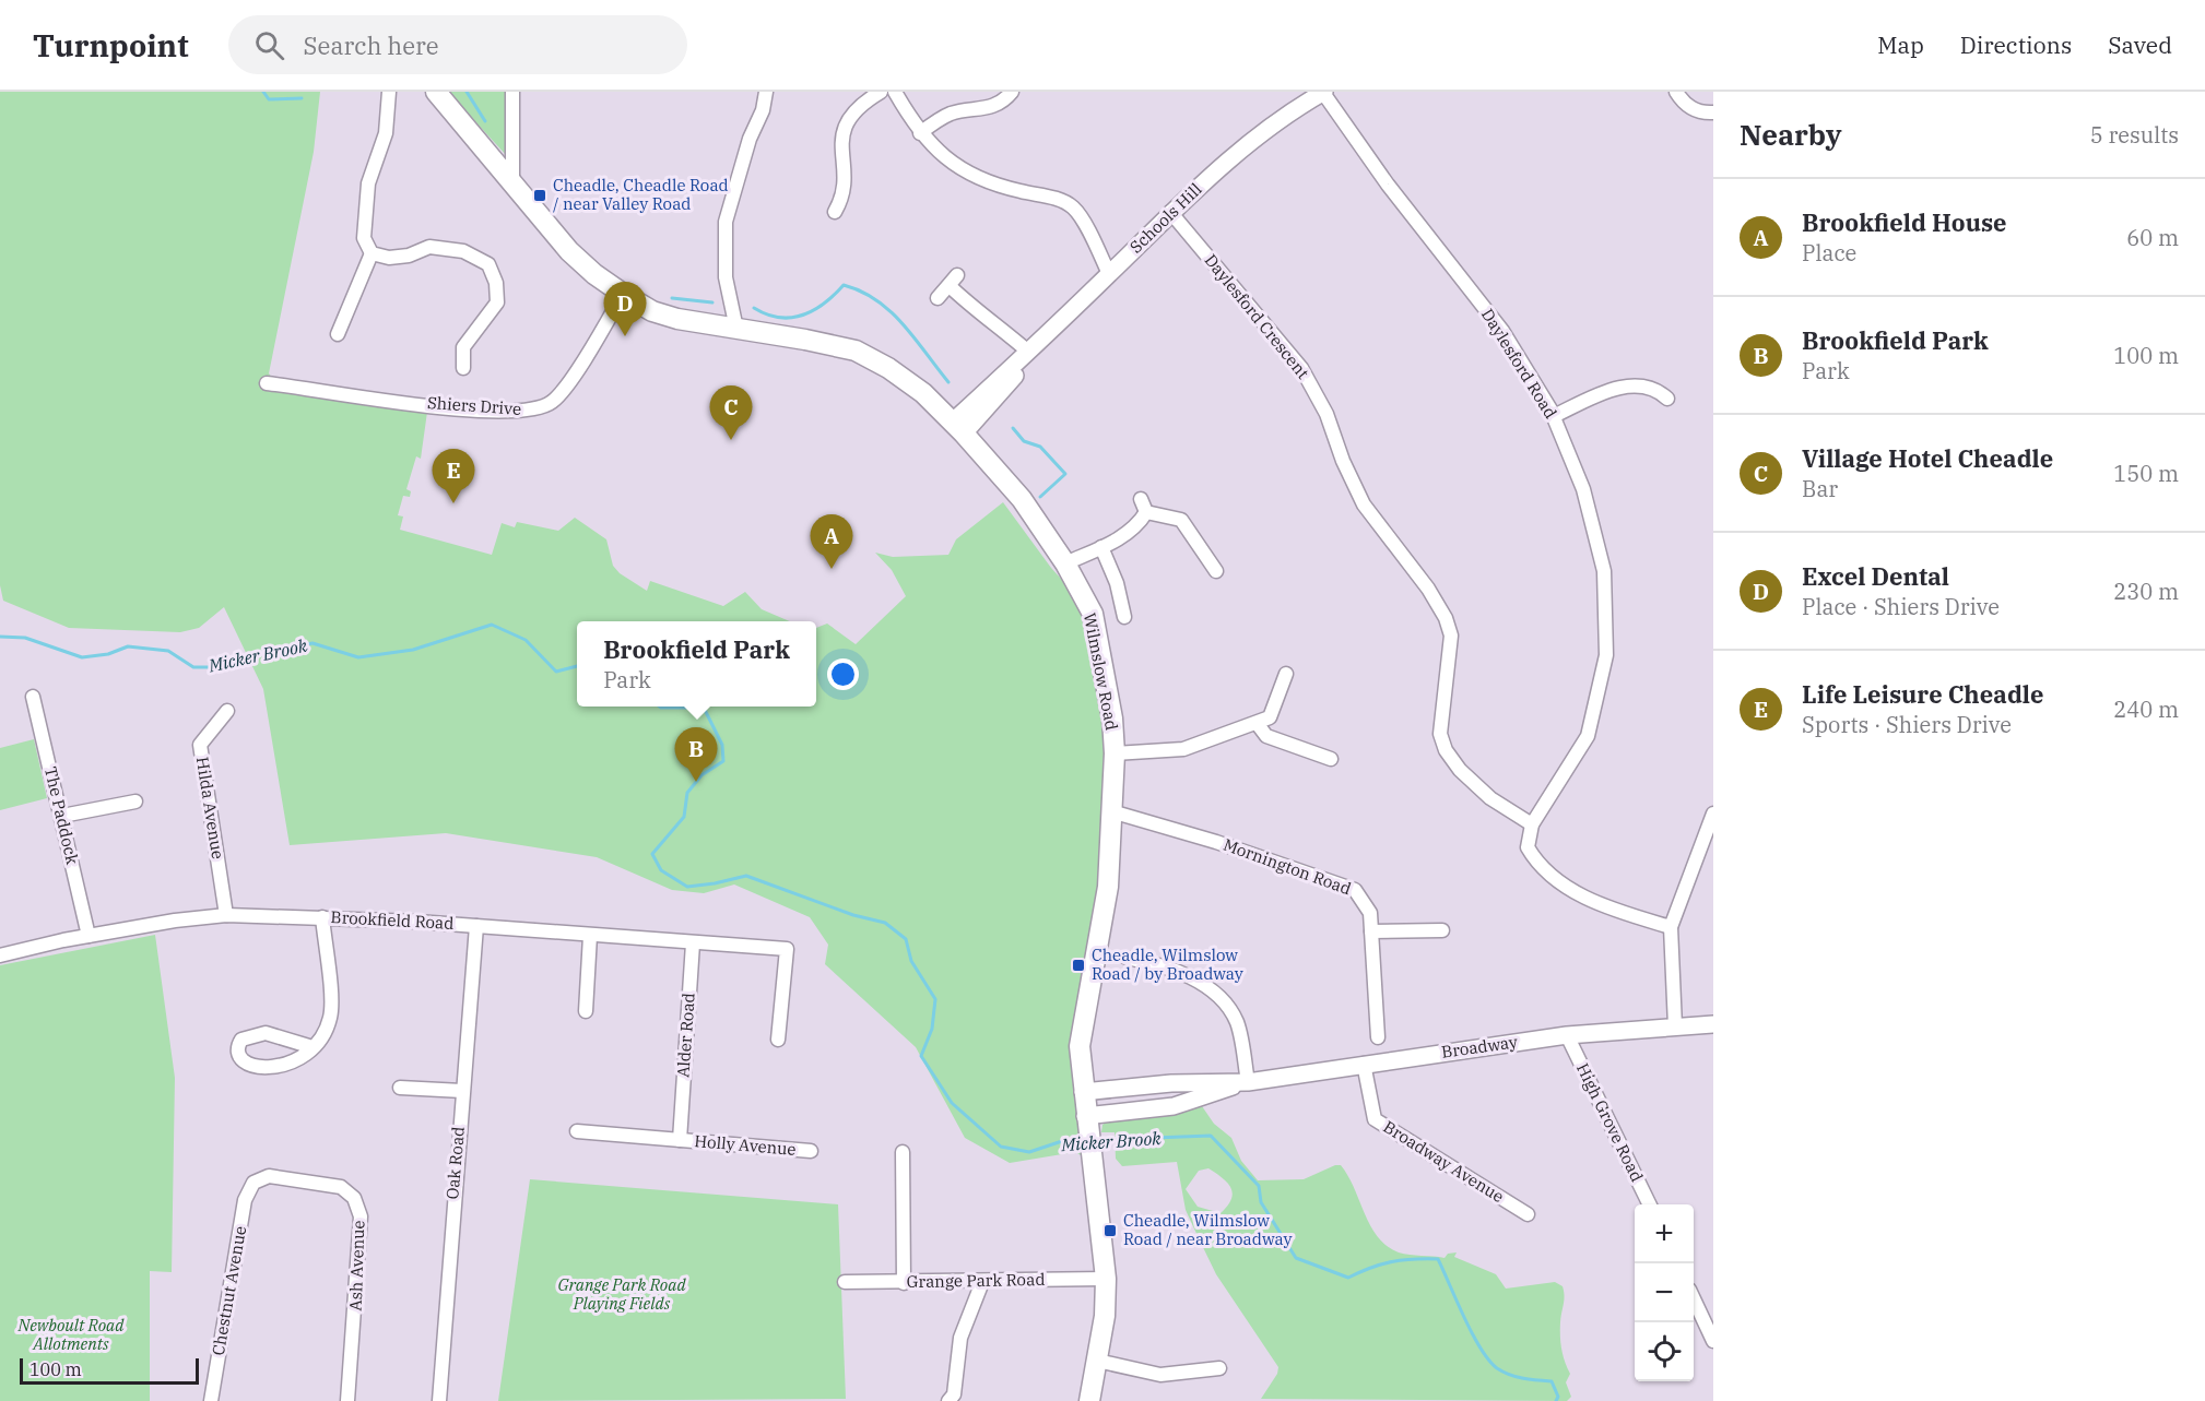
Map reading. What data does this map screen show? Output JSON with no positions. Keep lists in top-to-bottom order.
{
  "streets": {
    "main road": ["Wilmslow Road"],
    "street": [
      "Schools Hill",
      "Daylesford Crescent",
      "Daylesford Road",
      "Shiers Drive",
      "Hilda Avenue",
      "The Paddock",
      "Mornington Road",
      "Brookfield Road",
      "Alder Road",
      "Broadway",
      "High Grove Road",
      "Holly Avenue",
      "Broadway Avenue",
      "Oak Road",
      "Ash Avenue",
      "Grange Park Road",
      "Chestnut Avenue"
    ]
  },
  "crossings": [
    ["Schools Hill", "Daylesford Crescent"],
    ["Schools Hill", "Daylesford Road"],
    ["Schools Hill", "Wilmslow Road"],
    ["Daylesford Crescent", "Daylesford Road"],
    ["Shiers Drive", "Wilmslow Road"],
    ["Wilmslow Road", "Mornington Road"],
    ["Wilmslow Road", "Broadway"],
    ["Wilmslow Road", "Grange Park Road"],
    ["Hilda Avenue", "Brookfield Road"],
    ["The Paddock", "Brookfield Road"],
    ["Brookfield Road", "Alder Road"],
    ["Brookfield Road", "Oak Road"],
    ["Alder Road", "Holly Avenue"],
    ["Broadway", "High Grove Road"],
    ["Broadway", "Broadway Avenue"],
    ["Ash Avenue", "Chestnut Avenue"]
  ],
  "water": ["Micker Brook"],
  "parks": ["Grange Park Road Playing Fields", "Newboult Road Allotments"],
  "places": {
    "transit": ["Cheadle, Cheadle Road / near Valley Road", "Cheadle, Wilmslow Road / by Broadway", "Cheadle, Wilmslow Road / near Broadway"]
  },
  "scale_bar": "100 m",
  "page": {
    "header": "Turnpoint",
    "search": "Search here",
    "nav": ["Map", "Directions", "Saved"],
    "heading": ["Nearby", "5 results"],
    "list": [
      {
        "mark": "A",
        "name": "Brookfield House",
        "note": "Place",
        "value": "60 m"
      },
      {
        "mark": "B",
        "name": "Brookfield Park",
        "note": "Park",
        "value": "100 m"
      },
      {
        "mark": "C",
        "name": "Village Hotel Cheadle",
        "note": "Bar",
        "value": "150 m"
      },
      {
        "mark": "D",
        "name": "Excel Dental",
        "note": "Place · Shiers Drive",
        "value": "230 m"
      },
      {
        "mark": "E",
        "name": "Life Leisure Cheadle",
        "note": "Sports · Shiers Drive",
        "value": "240 m"
      }
    ],
    "pins": [
      "D",
      "C",
      "E",
      "A",
      "B"
    ],
    "popup": ["Brookfield Park", "Park"],
    "map_buttons": ["+", "−"],
    "scale": "100 m"
  }
}
